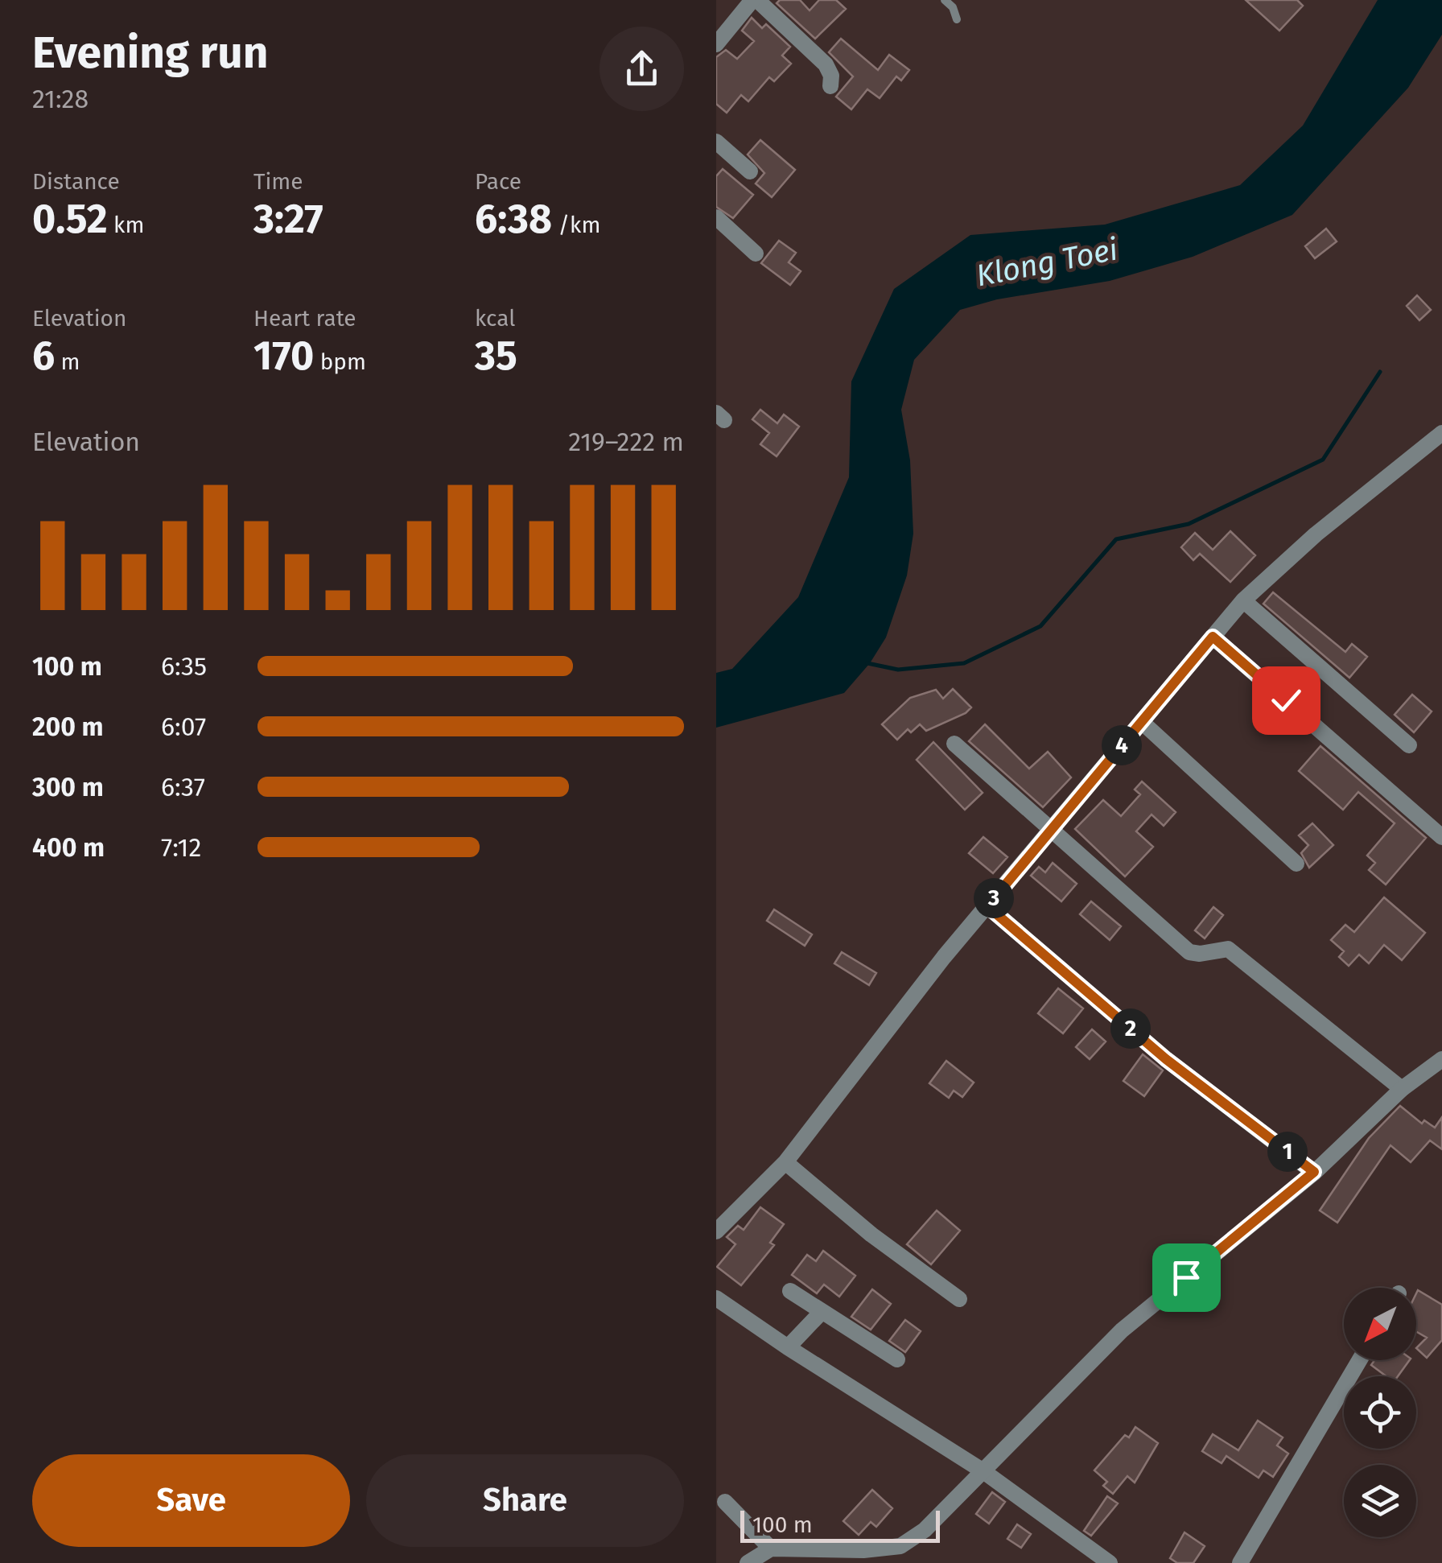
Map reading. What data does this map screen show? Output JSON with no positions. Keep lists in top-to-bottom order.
{
  "water": ["Klong Toei"],
  "scale_bar": "100 m",
  "north": "bottom left",
  "page": {
    "heading": ["Evening run", "21:28"],
    "stats": [
      ["Distance", "0.52 km"],
      ["Time", "3:27"],
      ["Pace", "6:38 /km"],
      ["Elevation", "6 m"],
      ["Heart rate", "170 bpm"],
      ["kcal", "35"]
    ],
    "chart": ["Elevation", "219–222 m"],
    "list": [
      {
        "name": "100 m",
        "note": "6:35"
      },
      {
        "name": "200 m",
        "note": "6:07"
      },
      {
        "name": "300 m",
        "note": "6:37"
      },
      {
        "name": "400 m",
        "note": "7:12"
      }
    ],
    "pins": [
      "4",
      "3",
      "2",
      "1"
    ],
    "buttons": ["Save", "Share"],
    "scale": "100 m"
  }
}
